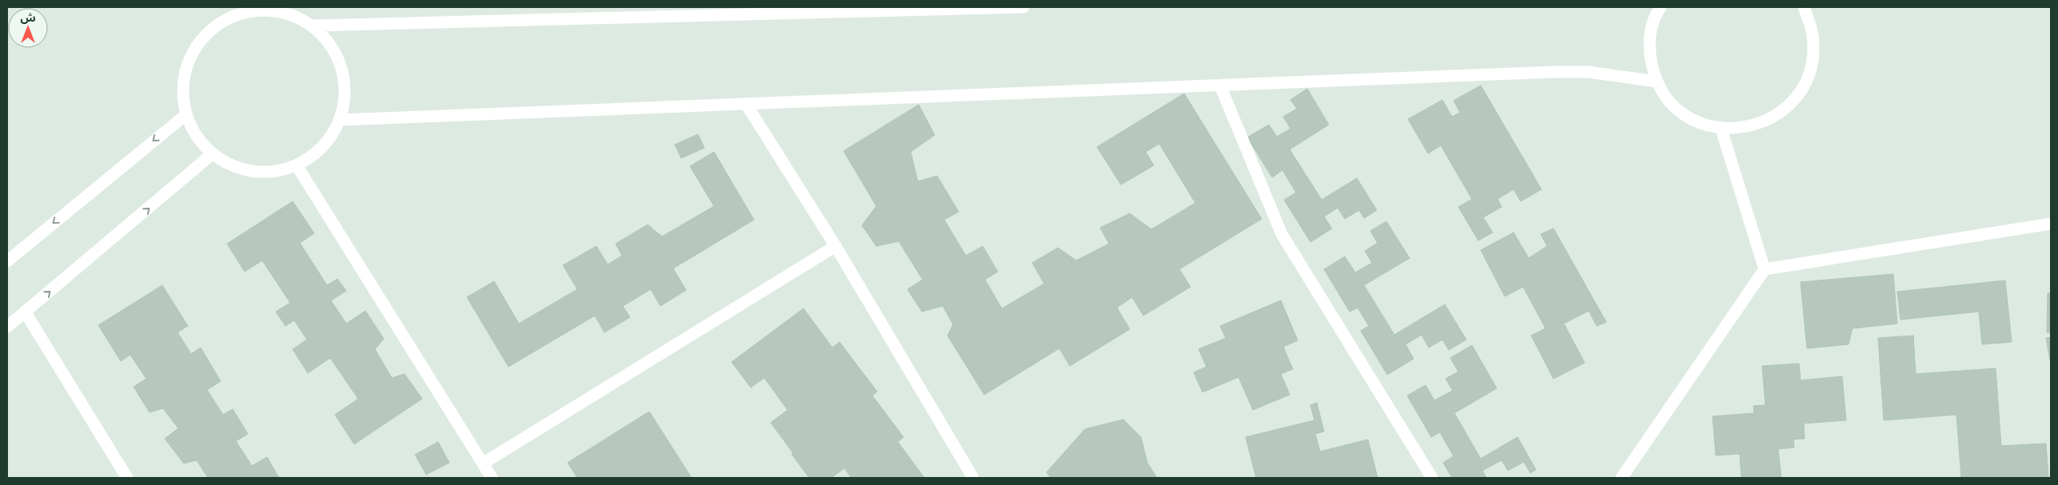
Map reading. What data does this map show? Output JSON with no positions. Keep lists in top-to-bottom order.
{
  "north": "top"
}
